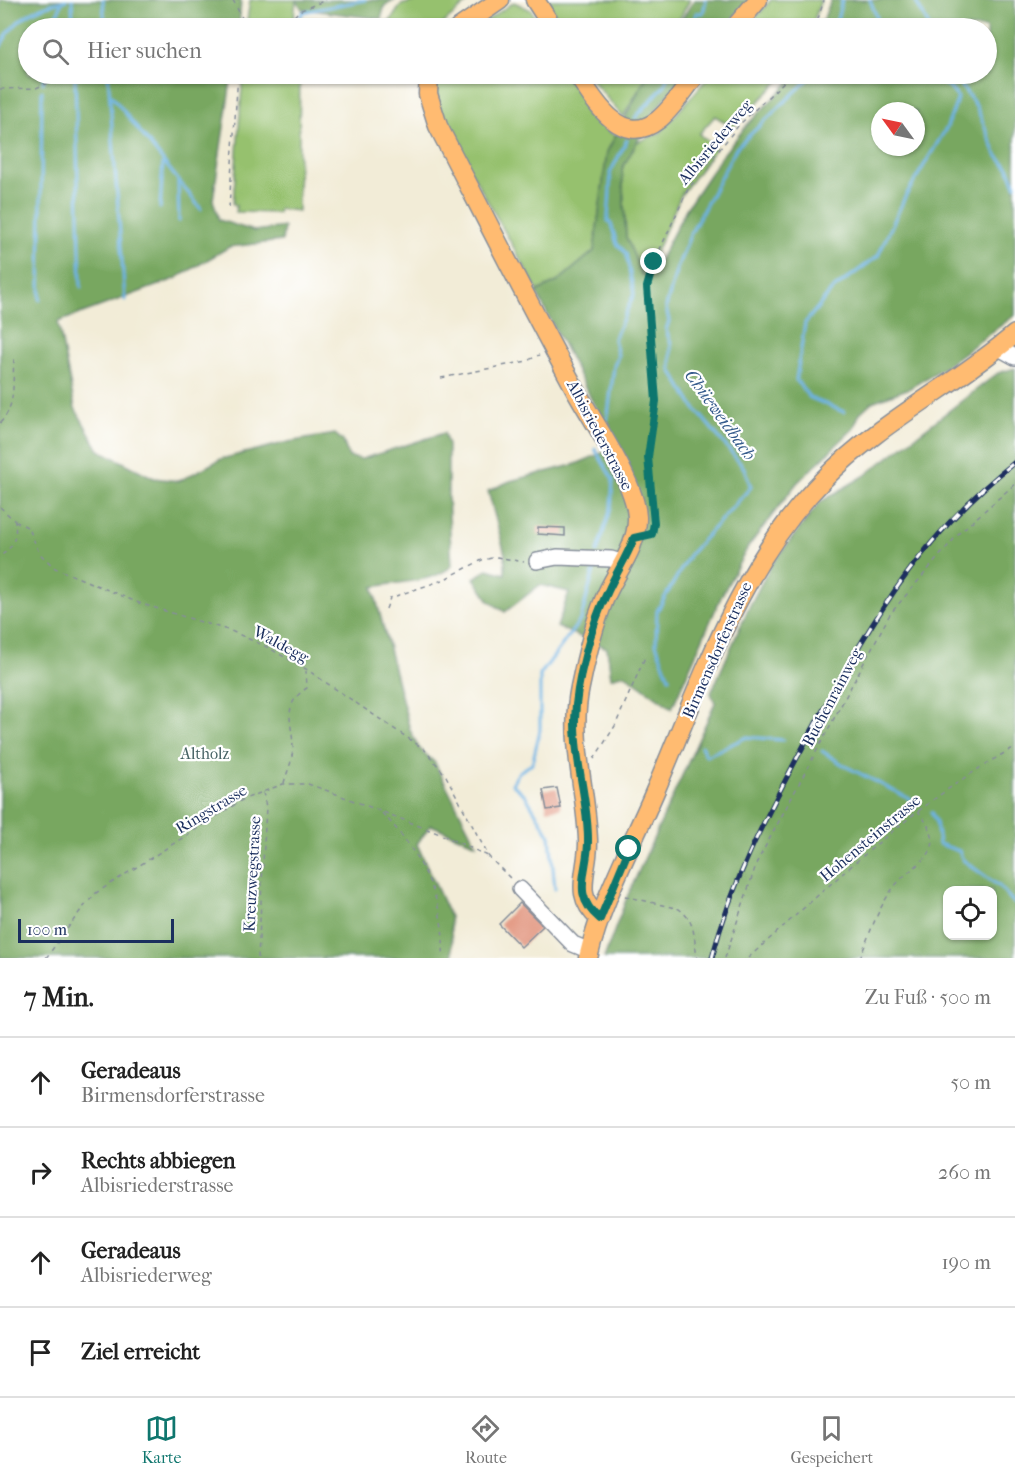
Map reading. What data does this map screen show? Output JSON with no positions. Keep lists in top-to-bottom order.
{
  "streets": {
    "main road": ["Albisriederstrasse", "Birmensdorferstrasse"],
    "path": [
      "Albisriederweg",
      "Waldegg",
      "Buchenrainweg",
      "Ringstrasse",
      "Hohensteinstrasse",
      "Kreuzwegstrasse"
    ]
  },
  "crossings": [
    ["Albisriederweg", "Albisriederstrasse"],
    ["Albisriederstrasse", "Birmensdorferstrasse"],
    ["Waldegg", "Ringstrasse"],
    ["Ringstrasse", "Kreuzwegstrasse"]
  ],
  "water": ["Chüeweidbach"],
  "parks": ["Altholz"],
  "scale_bar": "100 m",
  "north": "top left",
  "page": {
    "search": "Hier suchen",
    "scale": "100 m",
    "heading": ["7 Min.", "Zu Fuß · 500 m"],
    "list": [
      ["Geradeaus", "Birmensdorferstrasse", "50 m"],
      ["Rechts abbiegen", "Albisriederstrasse", "260 m"],
      ["Geradeaus", "Albisriederweg", "190 m"],
      "Ziel erreicht"
    ],
    "nav": ["Karte", "Route", "Gespeichert"]
  }
}
